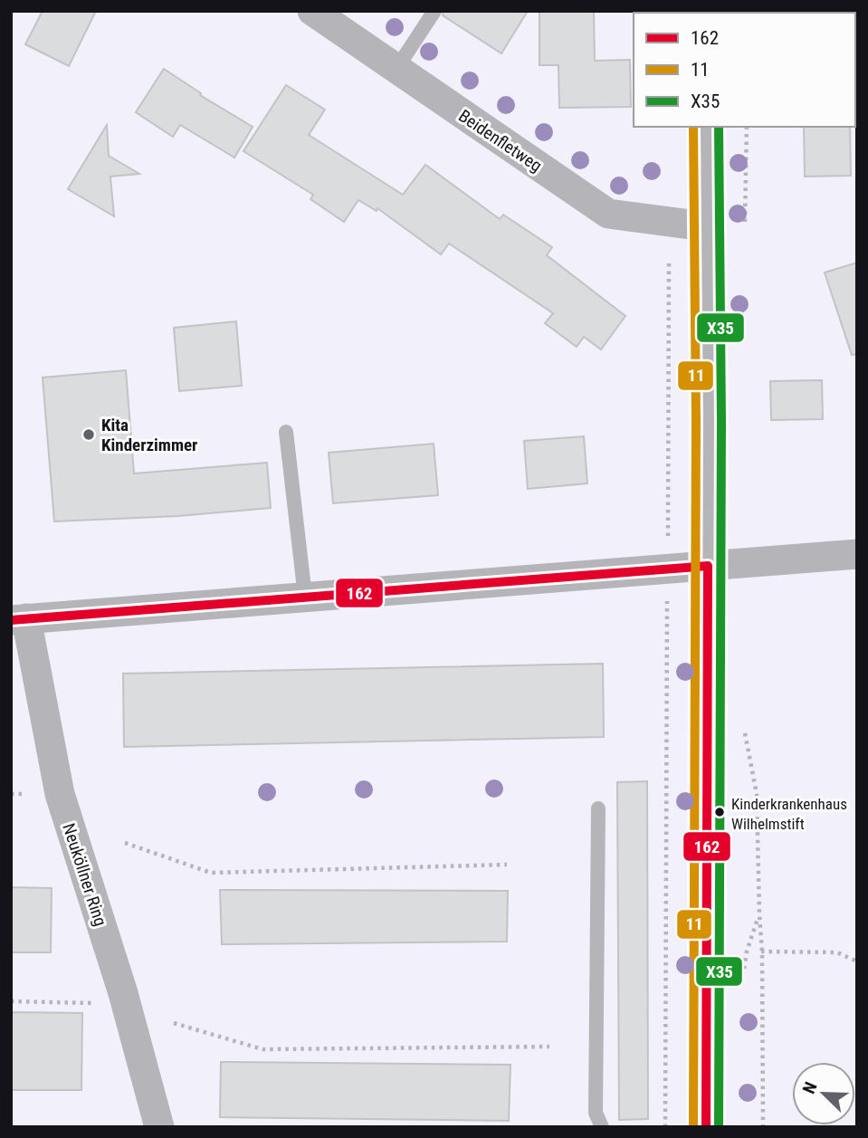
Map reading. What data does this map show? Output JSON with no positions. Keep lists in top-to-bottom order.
{
  "streets": {
    "street": ["Beidenfletweg", "Neuköllner Ring"]
  },
  "places": ["Kita Kinderzimmer", "Kinderkrankenhaus Wilhelmstift"],
  "lines": ["transit line 11", "transit line X35", "transit line 162"],
  "legend": ["162", "11", "X35"],
  "north": "top left"
}
